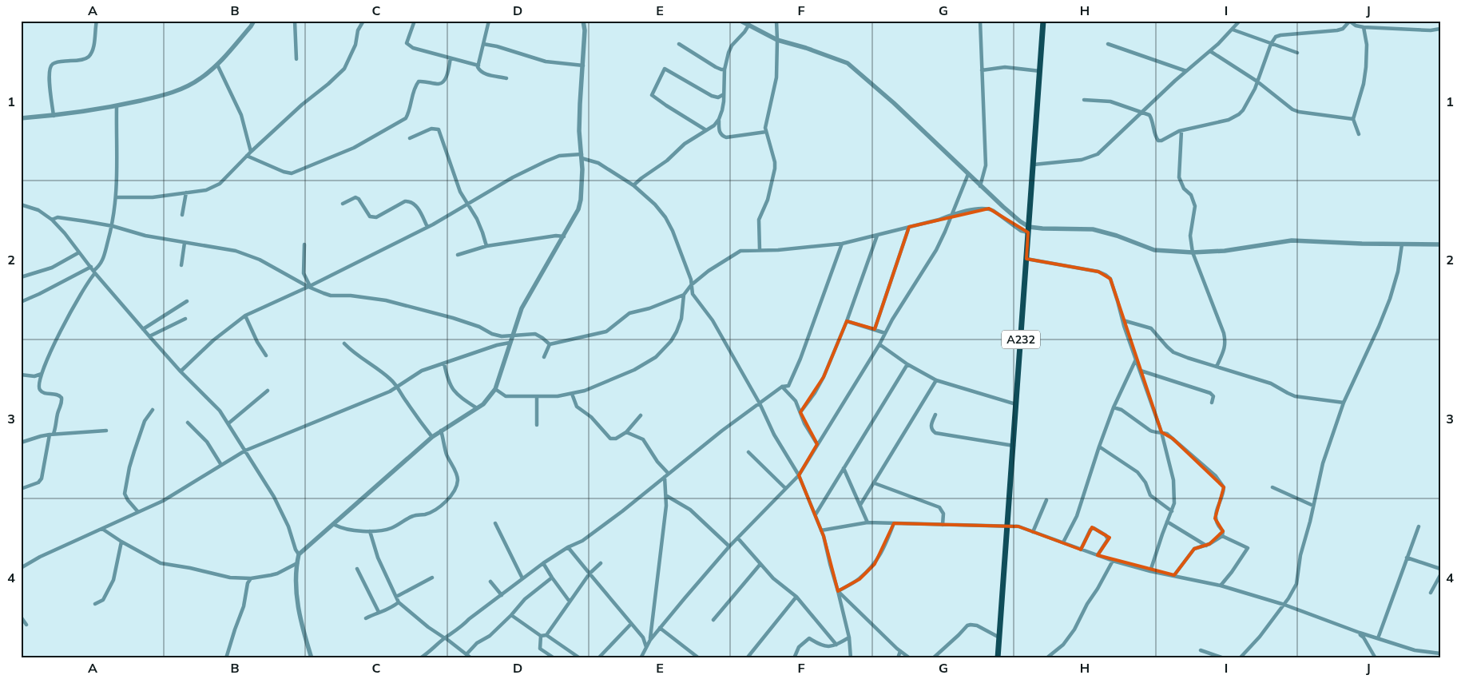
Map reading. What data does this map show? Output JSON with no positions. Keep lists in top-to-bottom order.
{
  "streets": {
    "main road": ["A232"]
  },
  "grid": {
    "columns": [
      "A",
      "B",
      "C",
      "D",
      "E",
      "F",
      "G",
      "H",
      "I",
      "J"
    ],
    "rows": [
      "1",
      "2",
      "3",
      "4"
    ]
  }
}
